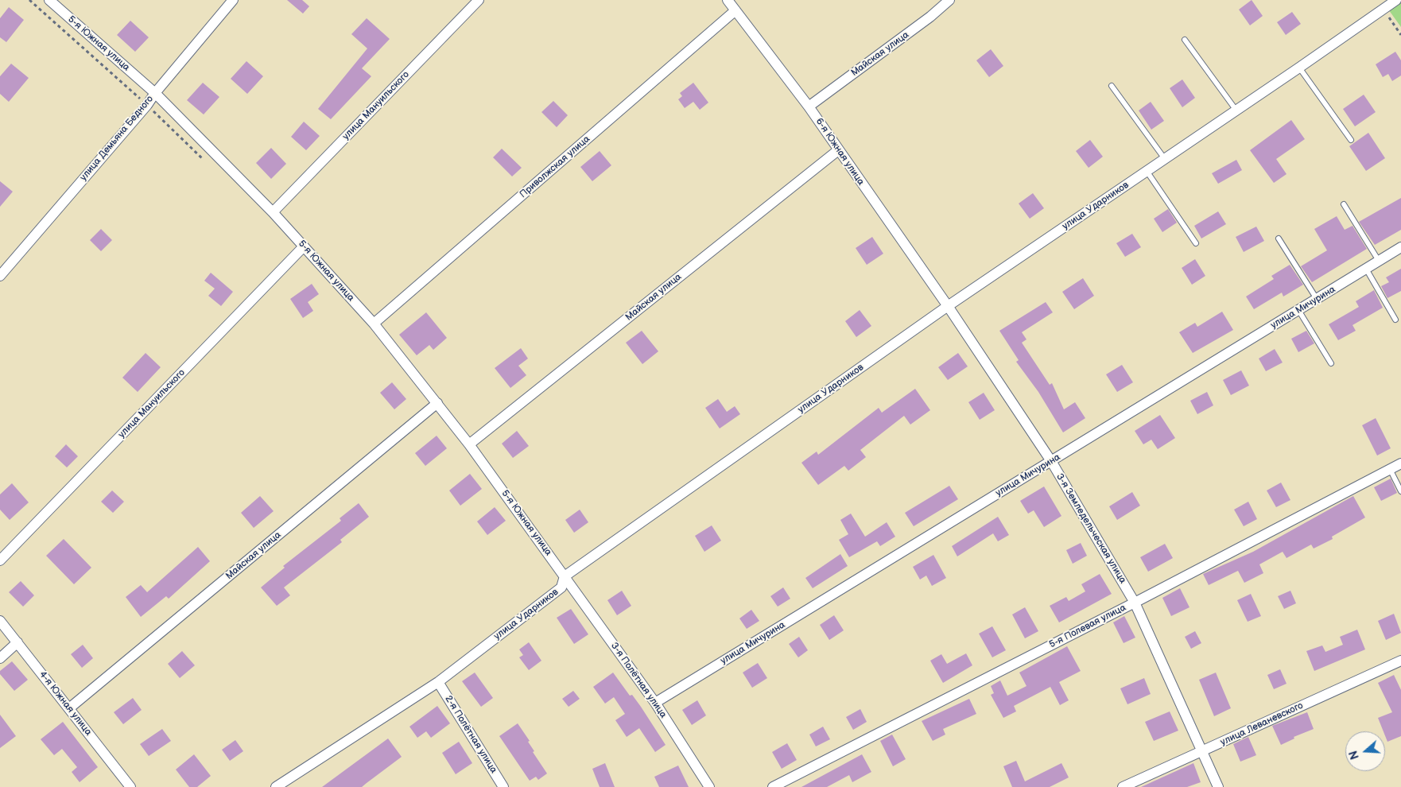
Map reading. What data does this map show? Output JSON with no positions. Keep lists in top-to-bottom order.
{
  "streets": {
    "street": [
      "5-я Южная улица",
      "Майская улица",
      "улица Мануильского",
      "улица Демьяна Бедного",
      "6-я Южная улица",
      "Приволжская улица",
      "улица Ударников",
      "улица Мичурина",
      "3-я Земледельческая улица",
      "5-я Полевая улица",
      "3-я Полётная улица",
      "4-я Южная улица",
      "улица Леваневского",
      "2-я Полётная улица"
    ]
  },
  "crossings": [
    ["5-я Южная улица", "Майская улица"],
    ["5-я Южная улица", "улица Мануильского"],
    ["5-я Южная улица", "улица Демьяна Бедного"],
    ["5-я Южная улица", "Приволжская улица"],
    ["5-я Южная улица", "улица Ударников"],
    ["5-я Южная улица", "3-я Полётная улица"],
    ["Майская улица", "6-я Южная улица"],
    ["Майская улица", "4-я Южная улица"],
    ["6-я Южная улица", "Приволжская улица"],
    ["6-я Южная улица", "улица Ударников"],
    ["6-я Южная улица", "3-я Земледельческая улица"],
    ["улица Ударников", "3-я Земледельческая улица"],
    ["улица Ударников", "3-я Полётная улица"],
    ["улица Ударников", "2-я Полётная улица"],
    ["улица Мичурина", "3-я Земледельческая улица"],
    ["улица Мичурина", "3-я Полётная улица"],
    ["3-я Земледельческая улица", "5-я Полевая улица"],
    ["3-я Земледельческая улица", "улица Леваневского"]
  ],
  "north": "left"
}
